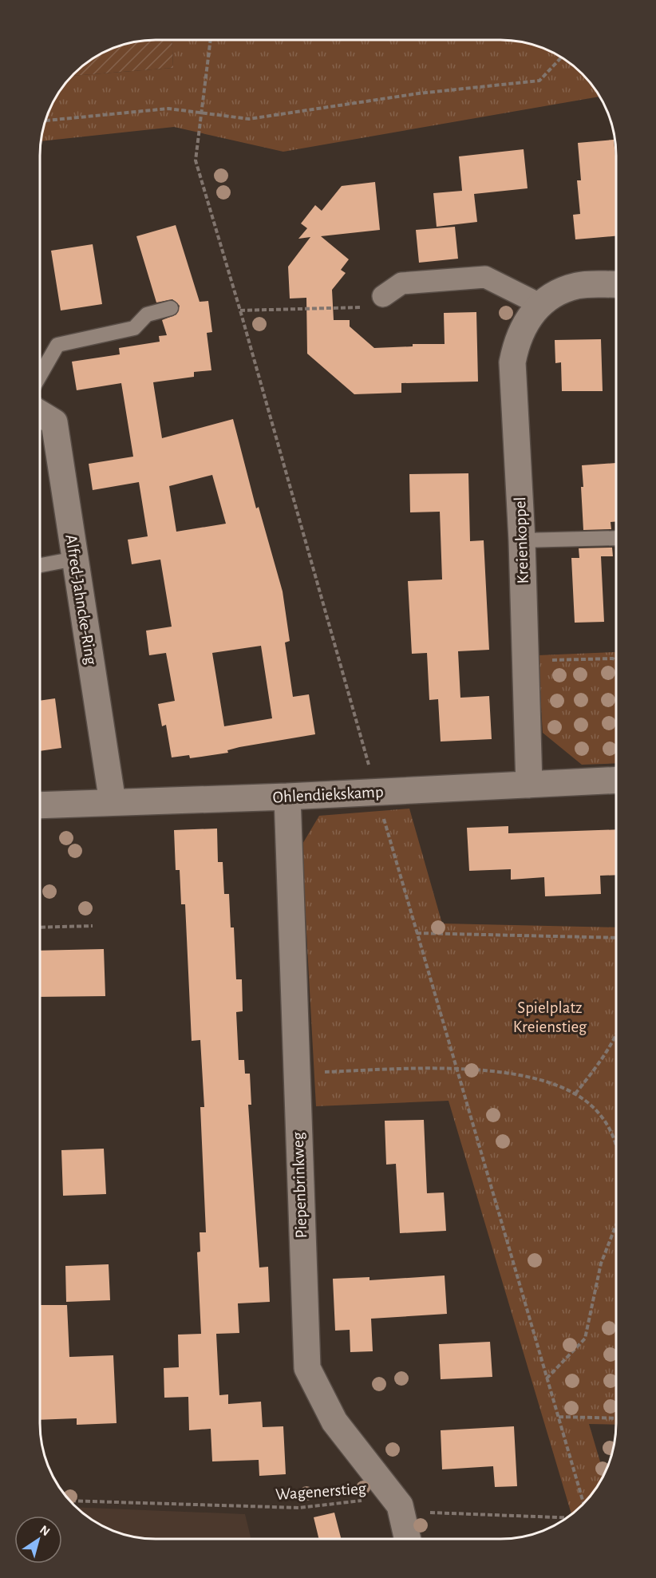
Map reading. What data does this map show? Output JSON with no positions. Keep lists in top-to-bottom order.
{
  "streets": {
    "street": [
      "Kreienkoppel",
      "Alfred-Jahncke-Ring",
      "Ohlendiekskamp",
      "Piepenbrinkweg"
    ],
    "path": ["Wagenerstieg"]
  },
  "crossings": [
    ["Kreienkoppel", "Ohlendiekskamp"],
    ["Alfred-Jahncke-Ring", "Ohlendiekskamp"],
    ["Ohlendiekskamp", "Piepenbrinkweg"],
    ["Piepenbrinkweg", "Wagenerstieg"]
  ],
  "parks": ["Spielplatz Kreienstieg"],
  "north": "top right"
}
